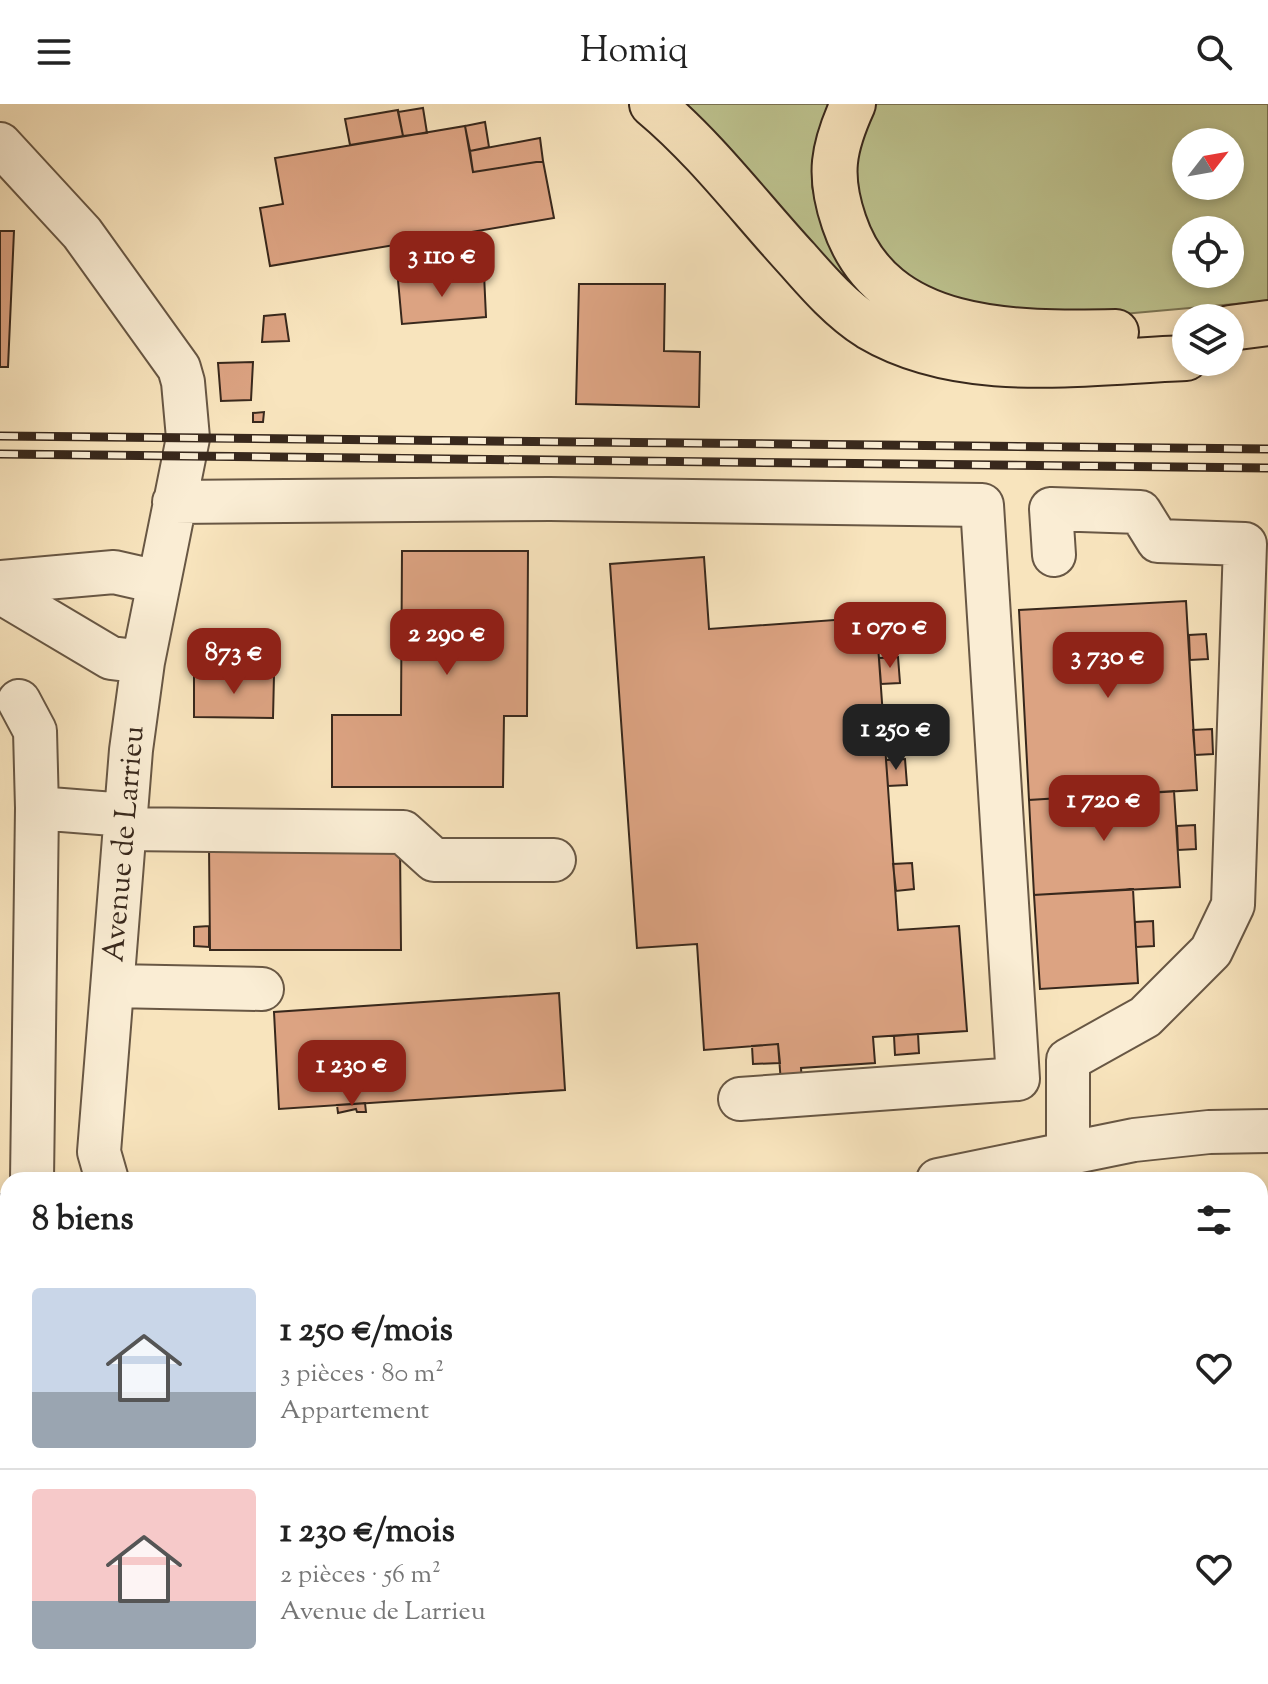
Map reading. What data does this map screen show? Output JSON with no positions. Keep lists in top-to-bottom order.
{
  "streets": {
    "street": ["Avenue de Larrieu"]
  },
  "north": "top right",
  "page": {
    "header": "Homiq",
    "price": [
      "3 110 €",
      "1 070 €",
      "2 290 €",
      "873 €",
      "3 730 €",
      "1 250 €",
      "1 720 €",
      "1 230 €"
    ],
    "heading": "8 biens",
    "list": [
      {
        "name": "1 250 €/mois",
        "note": "3 pièces · 80 m² · Appartement"
      },
      {
        "name": "1 230 €/mois",
        "note": "2 pièces · 56 m² · Avenue de Larrieu"
      }
    ]
  }
}
